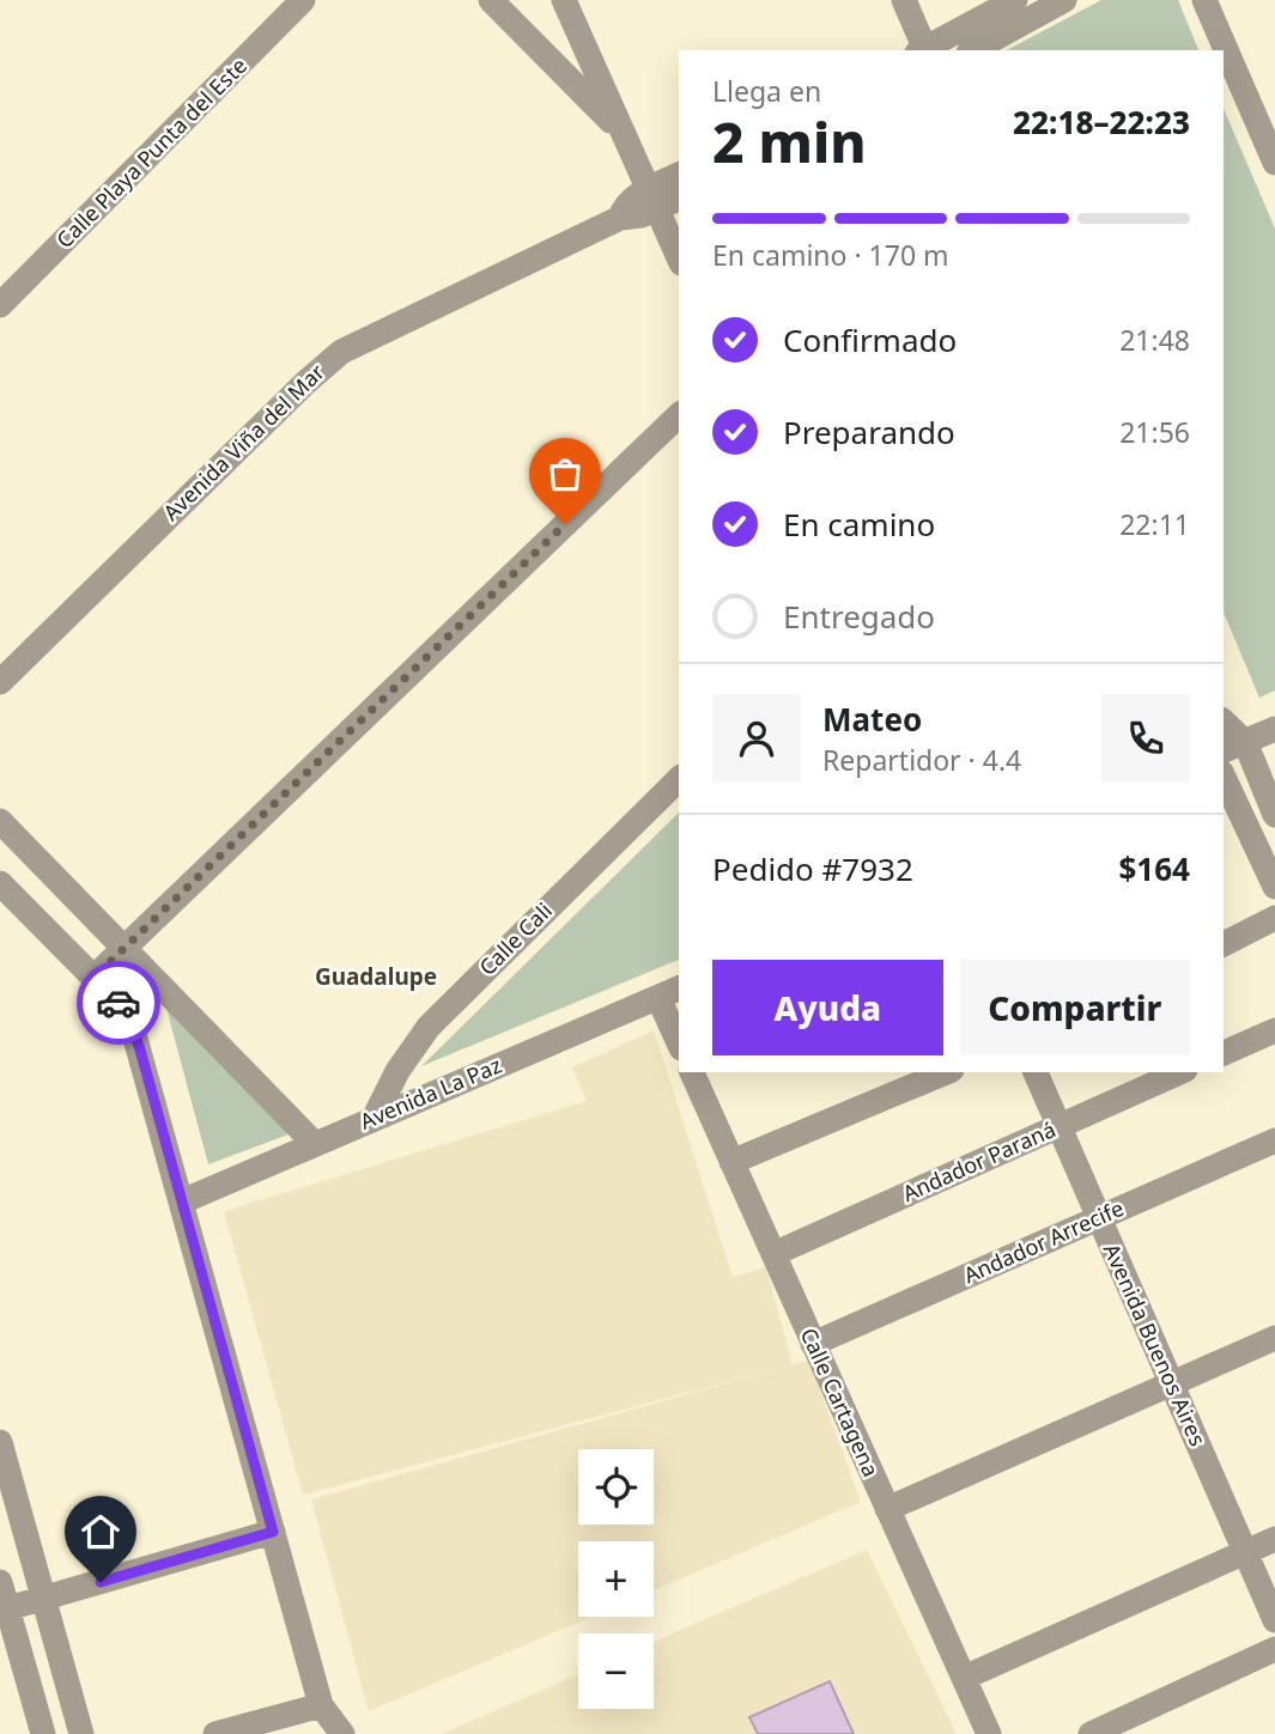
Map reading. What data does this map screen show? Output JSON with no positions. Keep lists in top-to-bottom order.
{
  "streets": {
    "street": [
      "Calle Playa Punta del Este",
      "Avenida Viña del Mar",
      "Calle Cali",
      "Avenida La Paz",
      "Andador Paraná",
      "Andador Arrecife",
      "Avenida Buenos Aires",
      "Calle Cartagena"
    ]
  },
  "crossings": [
    ["Calle Cali", "Avenida La Paz"],
    ["Andador Paraná", "Avenida Buenos Aires"],
    ["Andador Paraná", "Calle Cartagena"],
    ["Andador Arrecife", "Avenida Buenos Aires"],
    ["Andador Arrecife", "Calle Cartagena"]
  ],
  "districts": ["Guadalupe"],
  "page": {
    "heading": ["2 min", "Llega en", "22:18–22:23"],
    "panel": [
      "Mateo",
      "Repartidor · 4.4",
      "Pedido #7932",
      "$164"
    ],
    "bar": "En camino · 170 m",
    "list": [
      ["Confirmado", "21:48"],
      ["Preparando", "21:56"],
      ["En camino", "22:11"],
      "Entregado"
    ],
    "buttons": ["Ayuda", "Compartir"],
    "map_buttons": ["+", "−"]
  }
}
